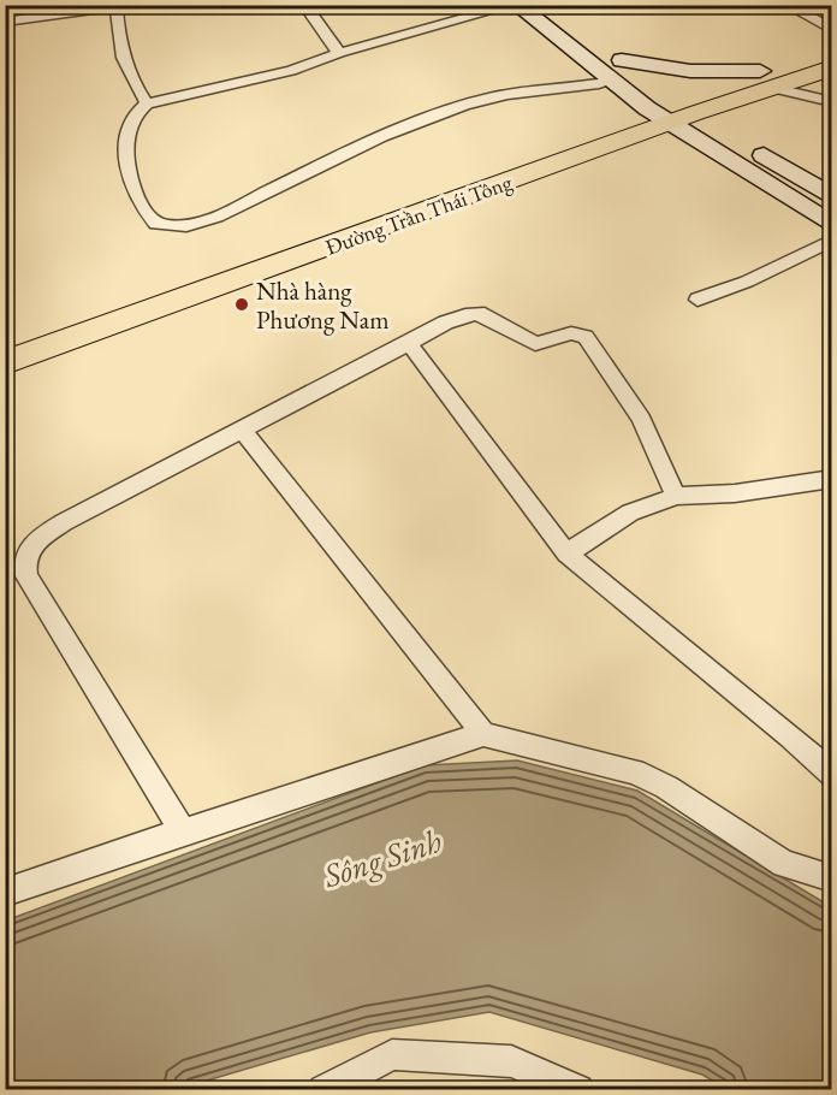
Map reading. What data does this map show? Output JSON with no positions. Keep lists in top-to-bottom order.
{
  "streets": {
    "highway": ["Đường Trần Thái Tông"]
  },
  "water": ["Sông Sinh"],
  "places": ["Nhà hàng Phương Nam"]
}
